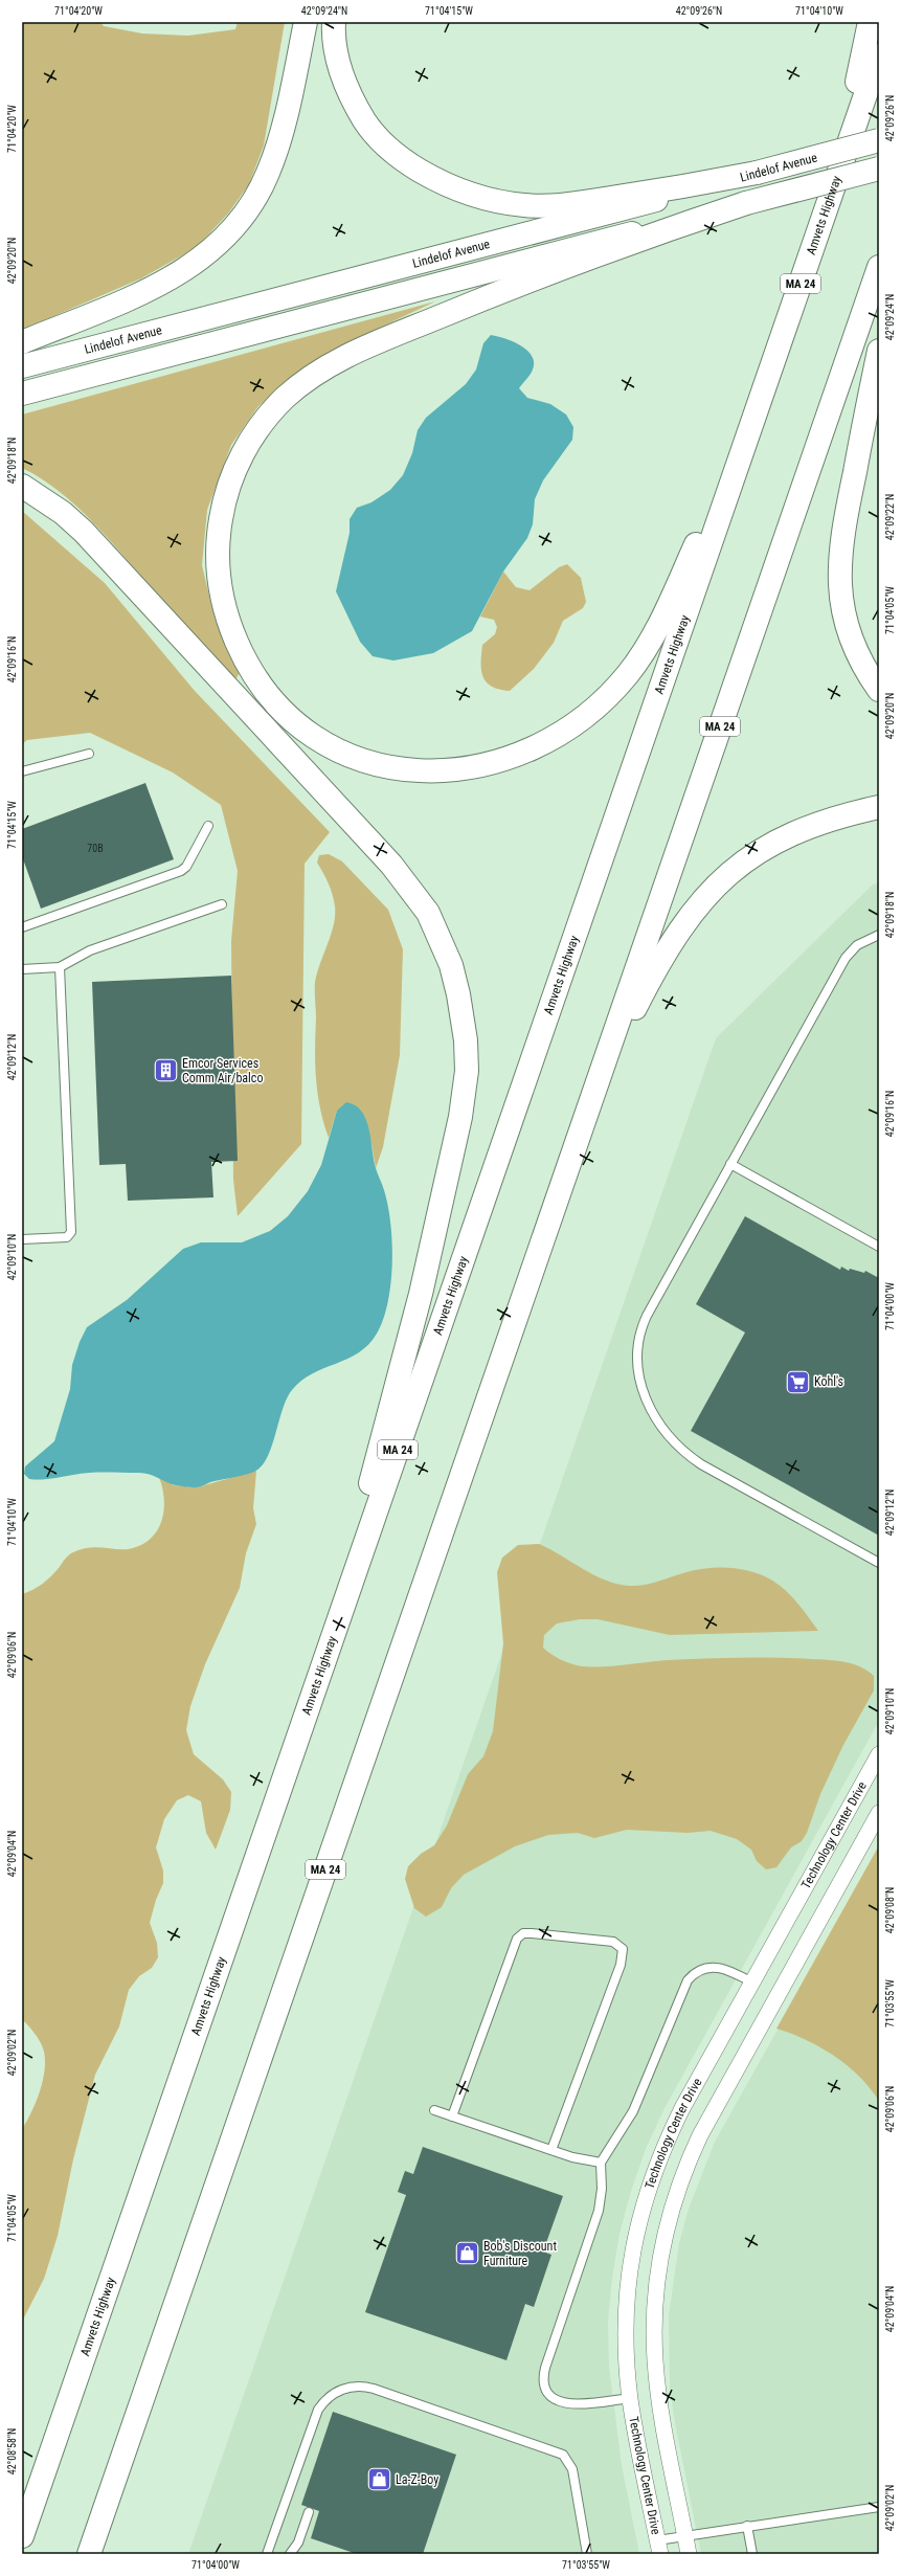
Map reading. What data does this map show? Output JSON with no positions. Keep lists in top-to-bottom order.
{
  "streets": {
    "main road": ["Lindelof Avenue", "Amvets Highway", "MA 24"],
    "street": ["Technology Center Drive"]
  },
  "places": {
    "building": ["Emcor Services Comm Air/balco"],
    "supermarket": ["Kohl's"],
    "shop": ["Bob's Discount Furniture", "La-Z-Boy"]
  },
  "house_numbers": ["70B"],
  "coordinates": [
    "71°04'20\"W",
    "42°09'24\"N",
    "71°04'15\"W",
    "42°09'26\"N",
    "71°04'10\"W",
    "42°09'20\"N",
    "42°09'18\"N",
    "42°09'22\"N",
    "71°04'05\"W",
    "42°09'16\"N",
    "42°09'12\"N",
    "42°09'10\"N",
    "71°04'00\"W",
    "42°09'06\"N",
    "42°09'04\"N",
    "42°09'08\"N",
    "71°03'55\"W",
    "42°09'02\"N",
    "42°08'58\"N"
  ]
}
